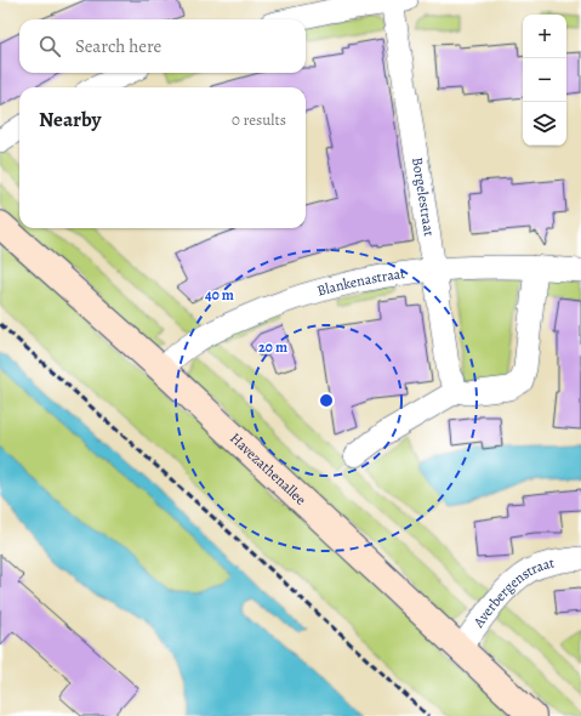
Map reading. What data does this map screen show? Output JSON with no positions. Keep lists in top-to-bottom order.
{
  "streets": {
    "main road": ["Havezathenallee"],
    "street": ["Borgelestraat", "Blankenastraat", "Averbergenstraat"]
  },
  "crossings": [
    ["Borgelestraat", "Blankenastraat"],
    ["Blankenastraat", "Havezathenallee"],
    ["Havezathenallee", "Averbergenstraat"]
  ],
  "page": {
    "map_buttons": ["+", "−"],
    "search": "Search here",
    "heading": ["Nearby", "0 results"]
  },
  "rings": ["40 m", "20 m"]
}
